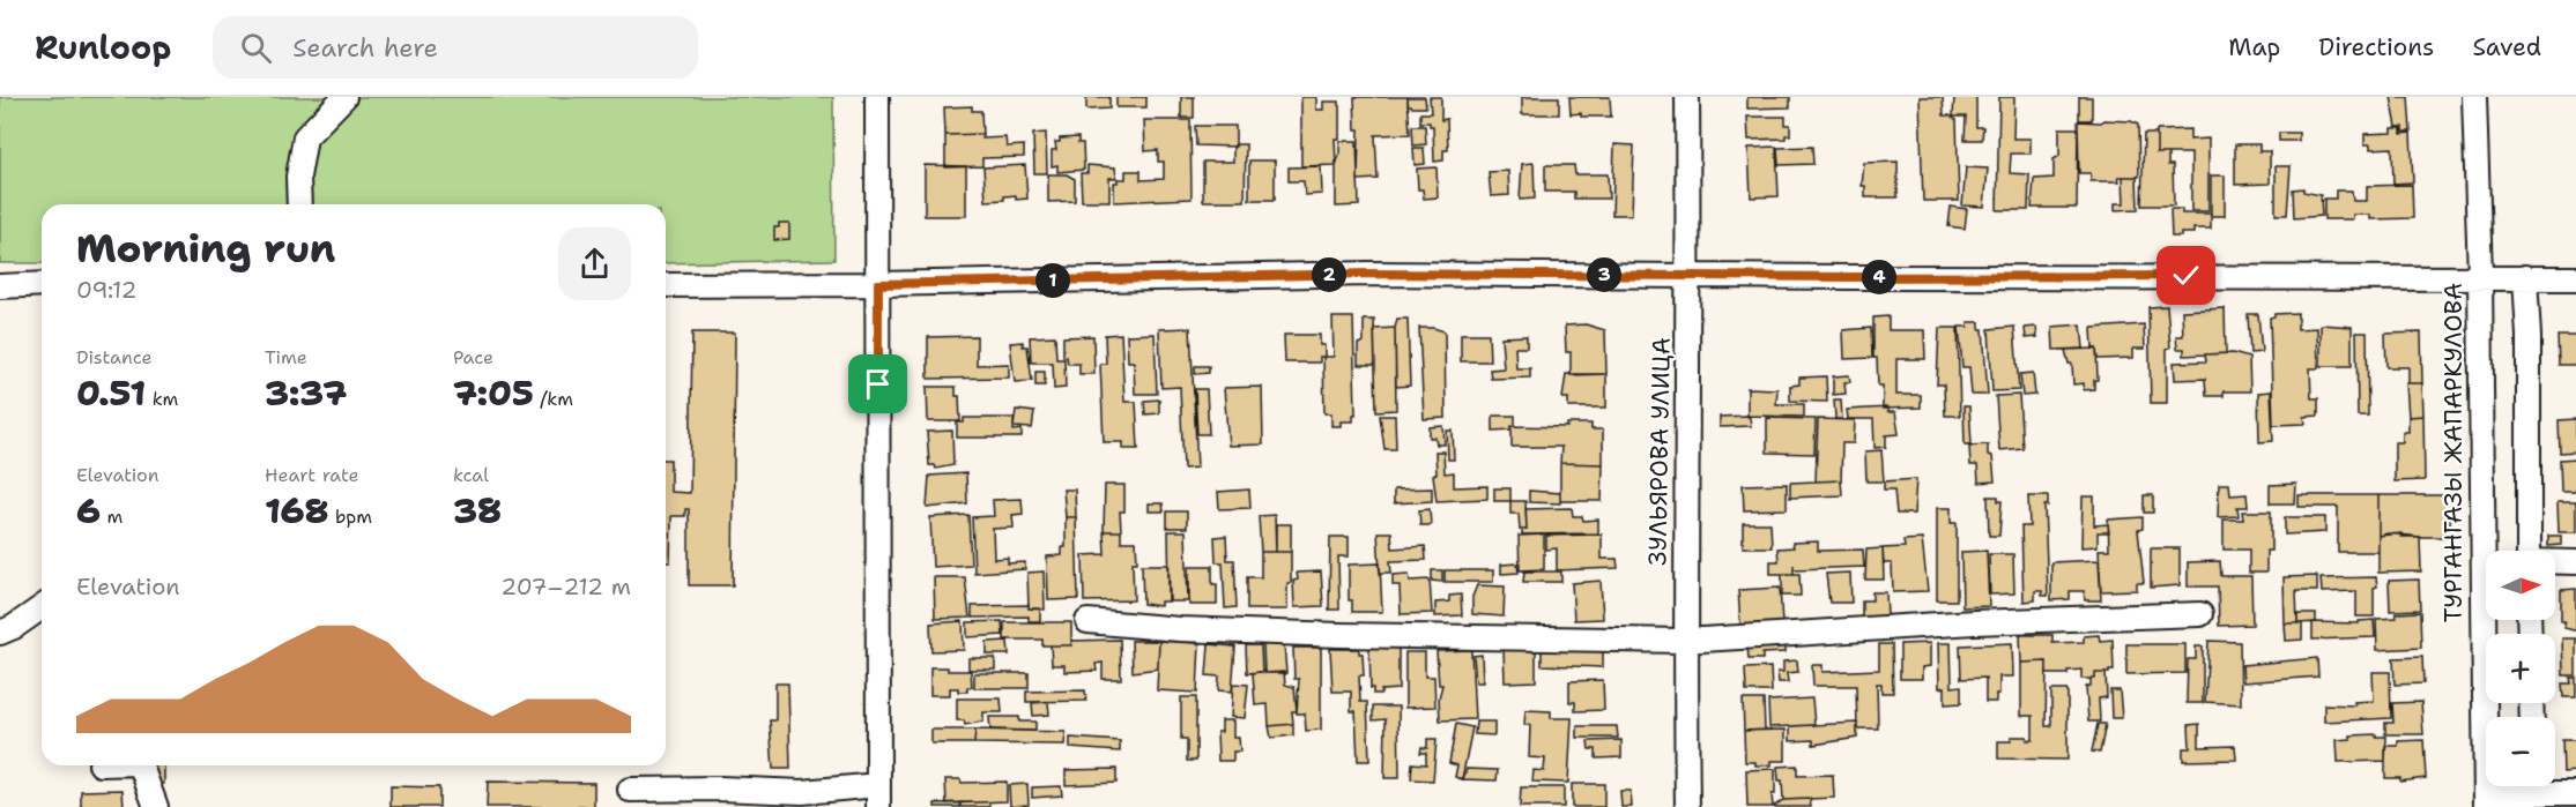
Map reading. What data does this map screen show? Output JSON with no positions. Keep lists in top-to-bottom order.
{
  "streets": {
    "street": ["ЗУЛЬЯРОВА УЛИЦА", "ТУРГАНГАЗЫ ЖАПАРКУЛОВА"]
  },
  "north": "right",
  "page": {
    "header": "Runloop",
    "search": "Search here",
    "nav": ["Map", "Directions", "Saved"],
    "heading": ["Morning run", "09:12"],
    "pins": [
      "2",
      "3",
      "4",
      "1"
    ],
    "stats": [
      ["Distance", "0.51 km"],
      ["Time", "3:37"],
      ["Pace", "7:05 /km"],
      ["Elevation", "6 m"],
      ["Heart rate", "168 bpm"],
      ["kcal", "38"]
    ],
    "map_buttons": ["+", "−"],
    "chart": ["Elevation", "207–212 m"]
  }
}
